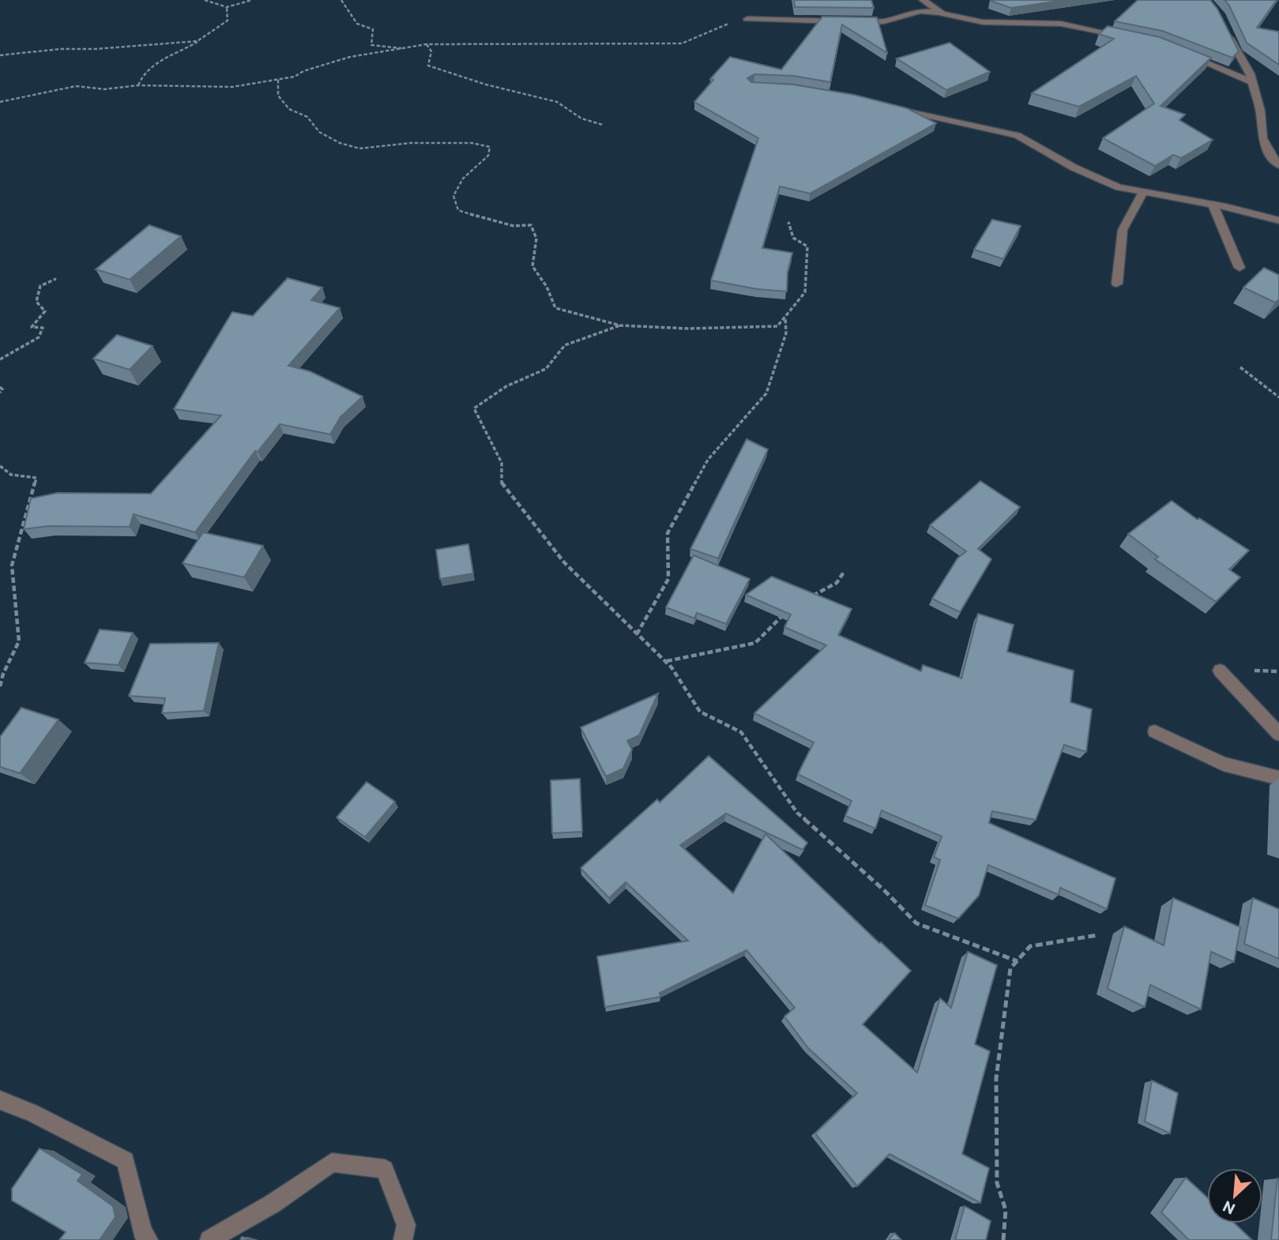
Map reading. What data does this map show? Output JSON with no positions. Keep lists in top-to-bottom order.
{
  "north": "bottom left"
}
